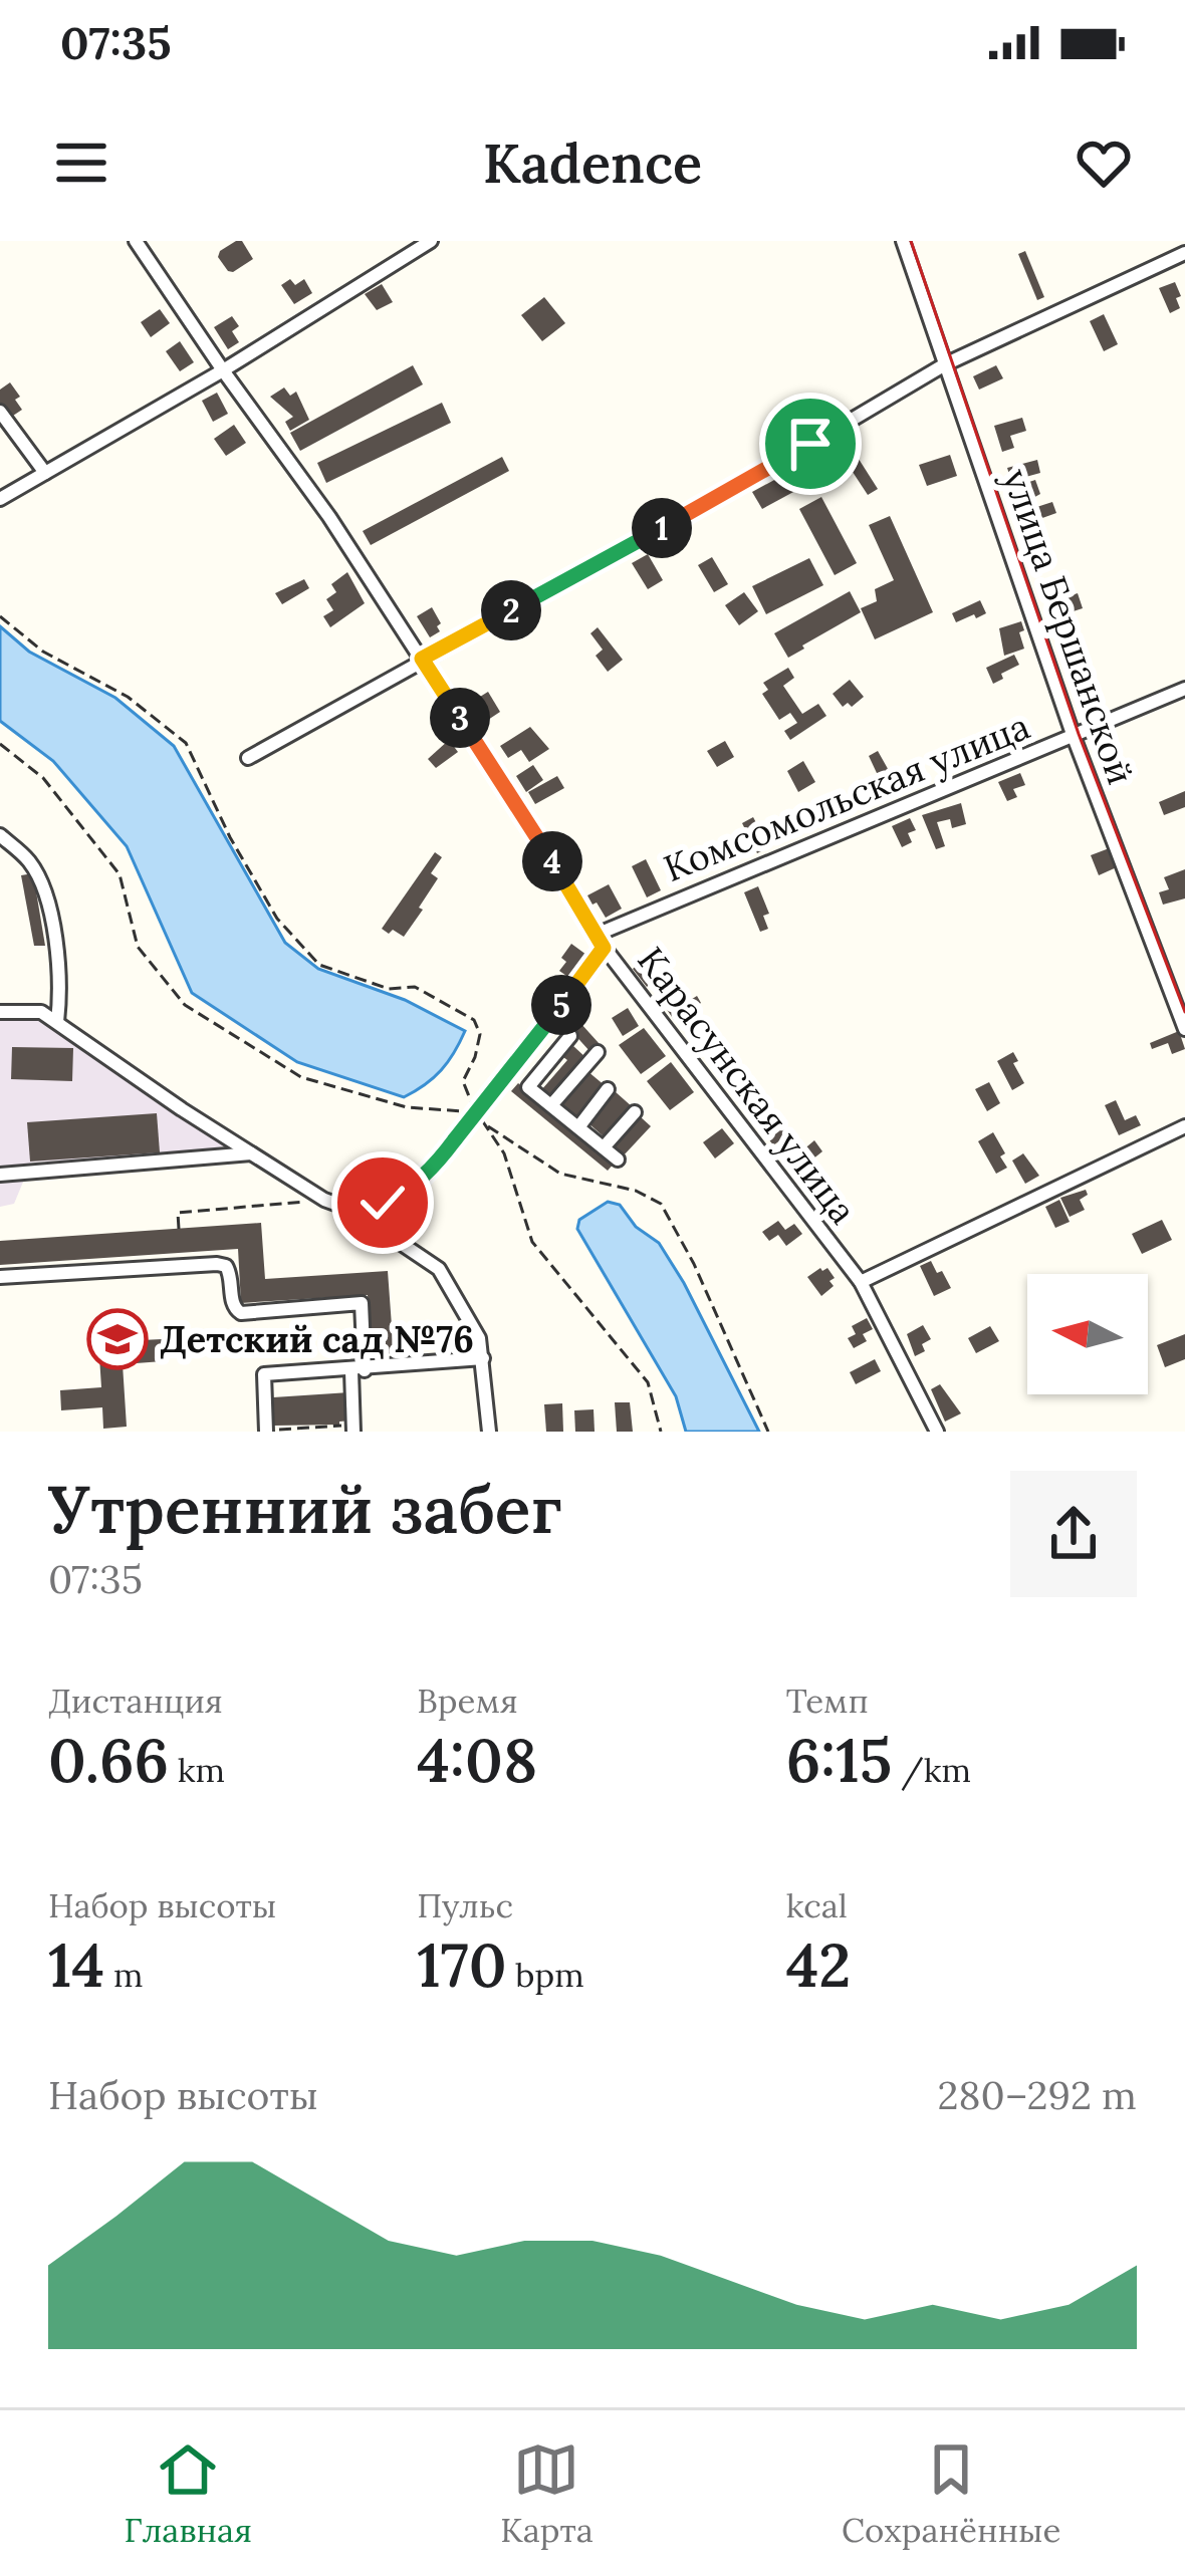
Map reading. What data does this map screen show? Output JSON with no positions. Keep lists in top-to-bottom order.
{
  "streets": {
    "street": ["улица Бершанской", "Комсомольская улица", "Карасунская улица"]
  },
  "crossings": [
    ["улица Бершанской", "Комсомольская улица"],
    ["Комсомольская улица", "Карасунская улица"]
  ],
  "places": {
    "school or university": ["Детский сад №76"]
  },
  "north": "left",
  "page": {
    "status": "07:35",
    "header": "Kadence",
    "pins": [
      "1",
      "2",
      "3",
      "4",
      "5"
    ],
    "heading": ["Утренний забег", "07:35"],
    "stats": [
      ["Дистанция", "0.66 km"],
      ["Время", "4:08"],
      ["Темп", "6:15 /km"],
      ["Набор высоты", "14 m"],
      ["Пульс", "170 bpm"],
      ["kcal", "42"]
    ],
    "chart": ["Набор высоты", "280–292 m"],
    "tabs": ["Главная", "Карта", "Сохранённые"]
  }
}
